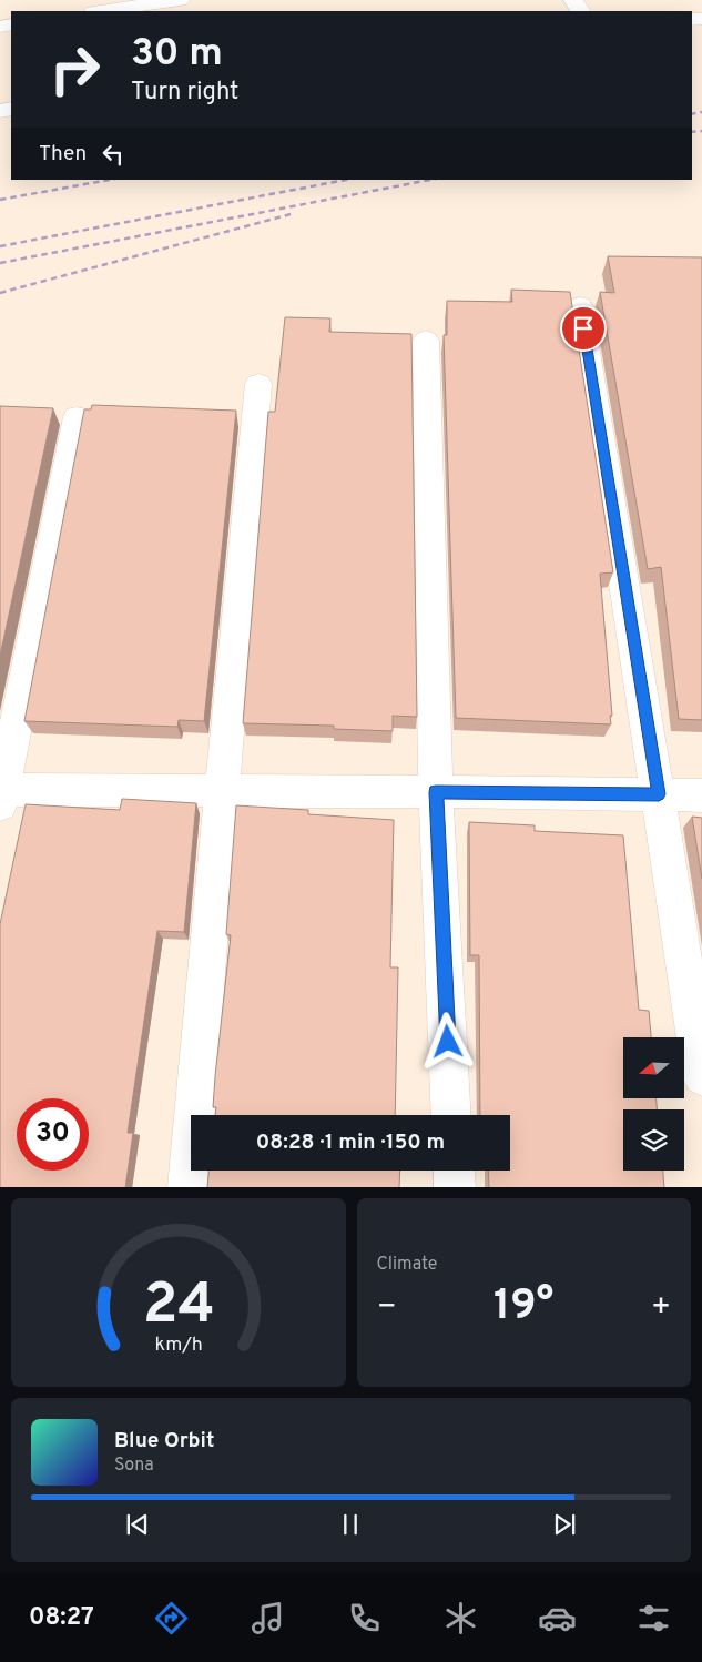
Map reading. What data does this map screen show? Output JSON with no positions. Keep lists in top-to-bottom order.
{
  "north": "left",
  "page": {
    "turn": ["30 m", "Turn right"],
    "then": "Then",
    "limit": "30",
    "trip": "08:28 · 1 min · 150 m",
    "tile": "Climate",
    "heat": ["−", "19°", "+"],
    "song": ["Blue Orbit", "Sona"],
    "tabs": "08:27",
    "gauge": ["24", "km/h"]
  }
}
